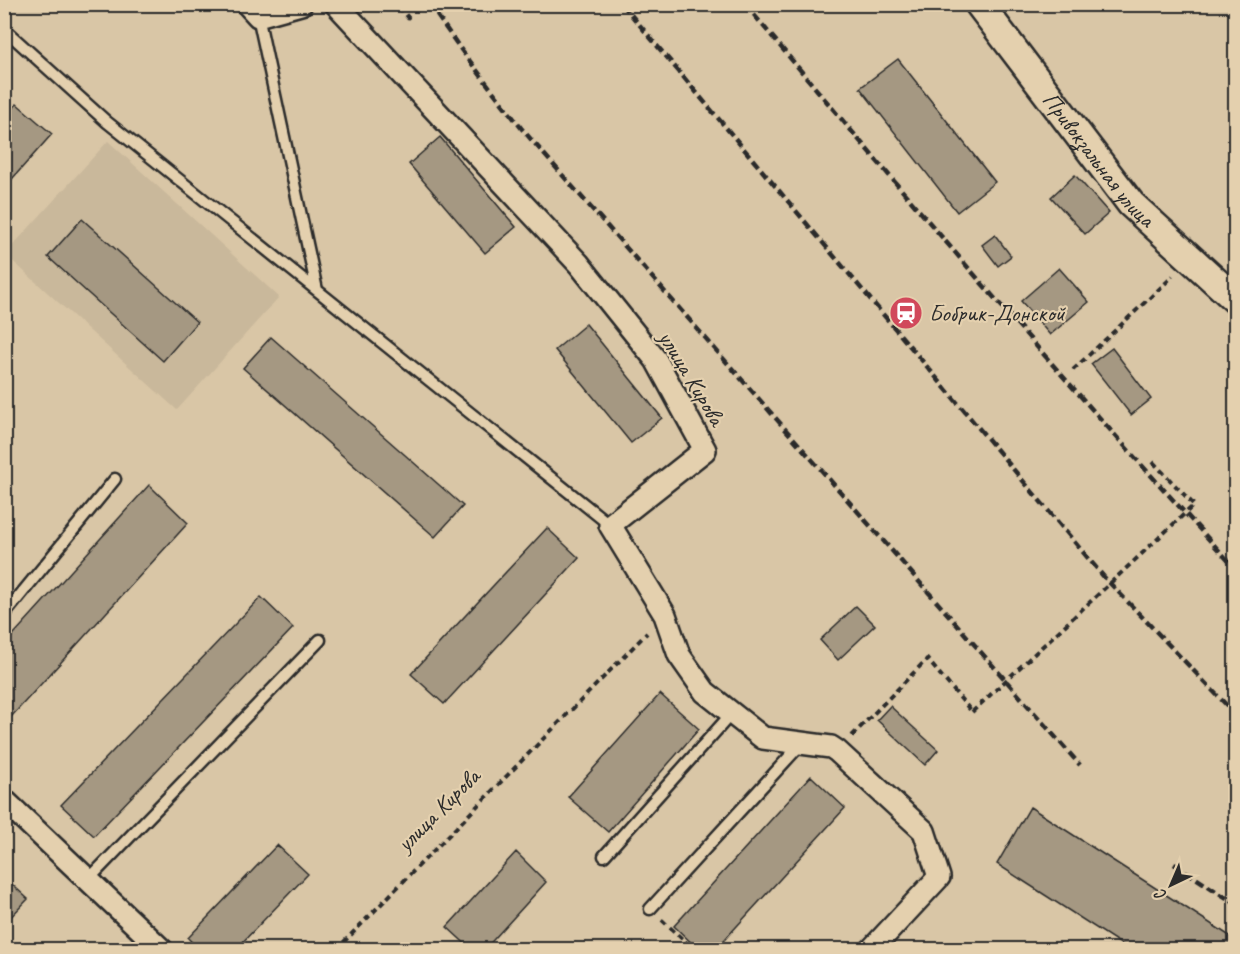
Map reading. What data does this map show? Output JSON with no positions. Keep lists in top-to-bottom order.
{
  "streets": {
    "street": ["Привокзальная улица", "улица Кирова"]
  },
  "places": {
    "station": ["Бобрик-Донской"]
  },
  "north": "bottom left"
}
